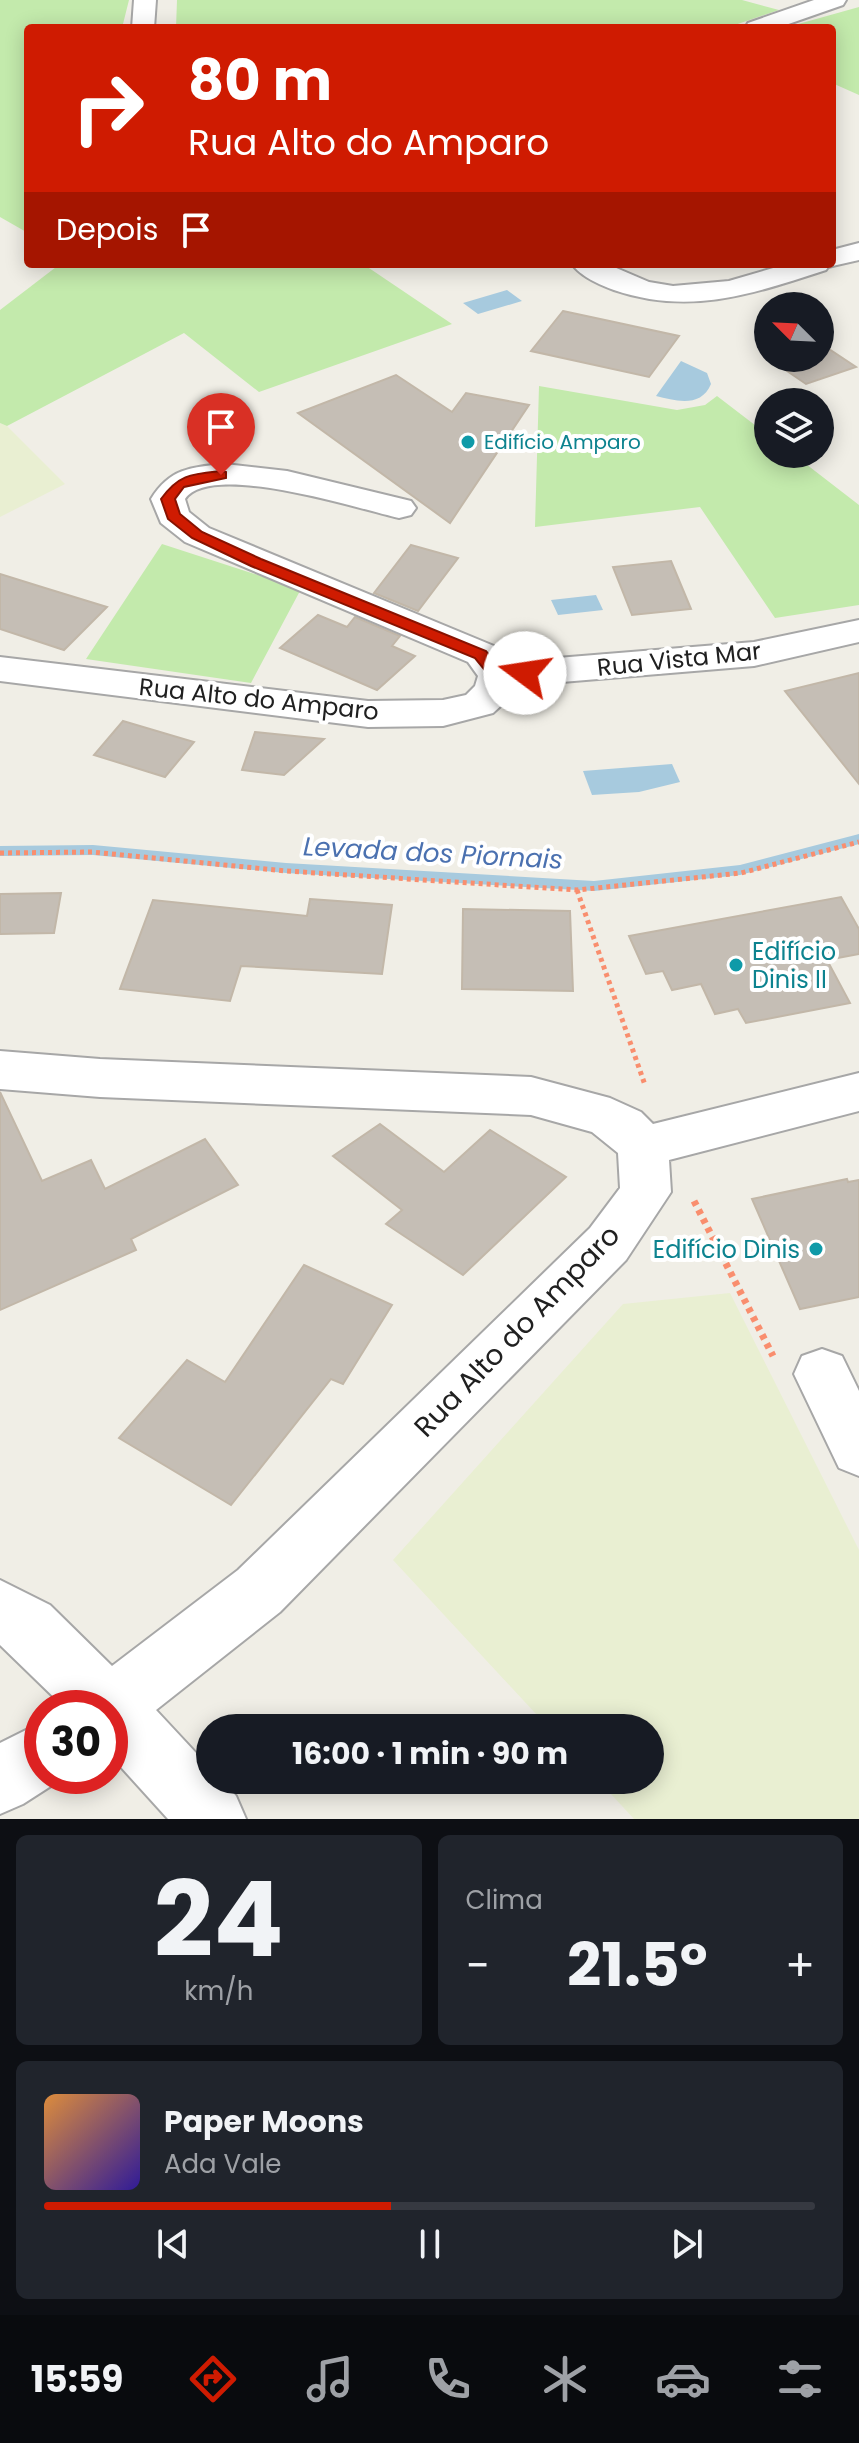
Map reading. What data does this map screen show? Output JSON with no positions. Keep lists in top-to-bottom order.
{
  "streets": {
    "street": ["Rua Vista Mar", "Rua Alto do Amparo"]
  },
  "crossings": [
    ["Rua Vista Mar", "Rua Alto do Amparo"]
  ],
  "water": ["Levada dos Piornais"],
  "places": ["Edifício Amparo", "Edifício Dinis II", "Edifício Dinis"],
  "north": "top left",
  "page": {
    "turn": ["80 m", "Rua Alto do Amparo"],
    "then": "Depois",
    "limit": "30",
    "trip": "16:00 · 1 min · 90 m",
    "tile": [
      ["24", "km/h"],
      "Clima"
    ],
    "heat": ["−", "21.5°", "+"],
    "song": ["Paper Moons", "Ada Vale"],
    "tabs": "15:59"
  }
}
